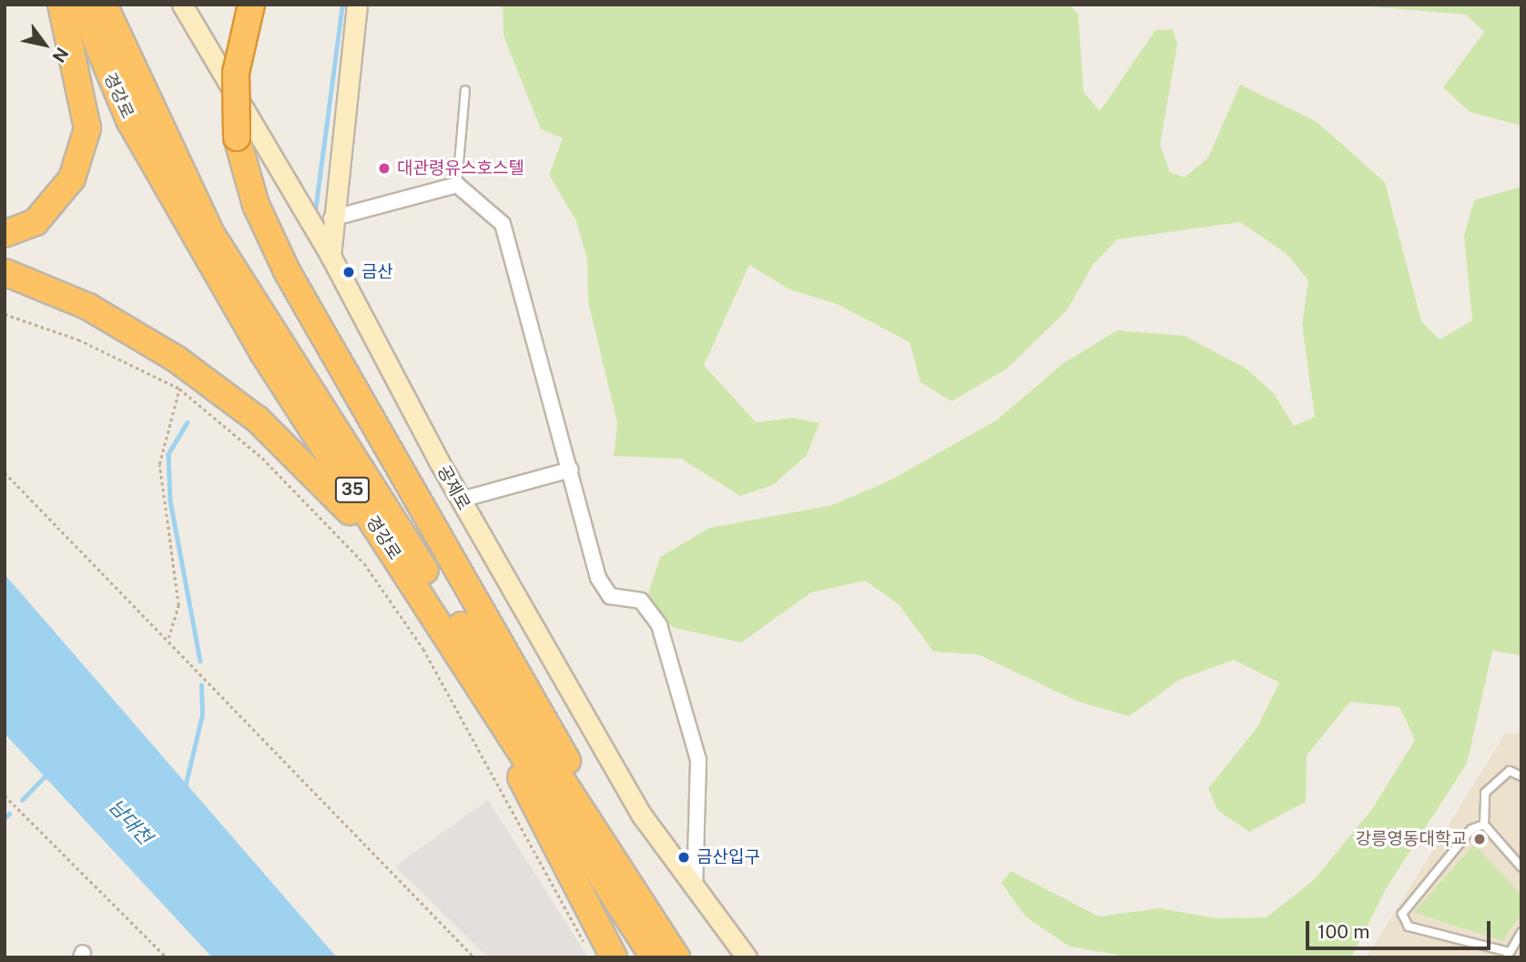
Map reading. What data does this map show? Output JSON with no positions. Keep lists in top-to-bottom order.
{
  "streets": {
    "highway": ["경강로", "35"],
    "street": ["공제로"]
  },
  "water": ["남대천"],
  "places": [
    "대관령유스호스텔",
    "금산",
    "강릉영동대학교",
    "금산입구"
  ],
  "scale_bar": "100 m",
  "north": "bottom right"
}
